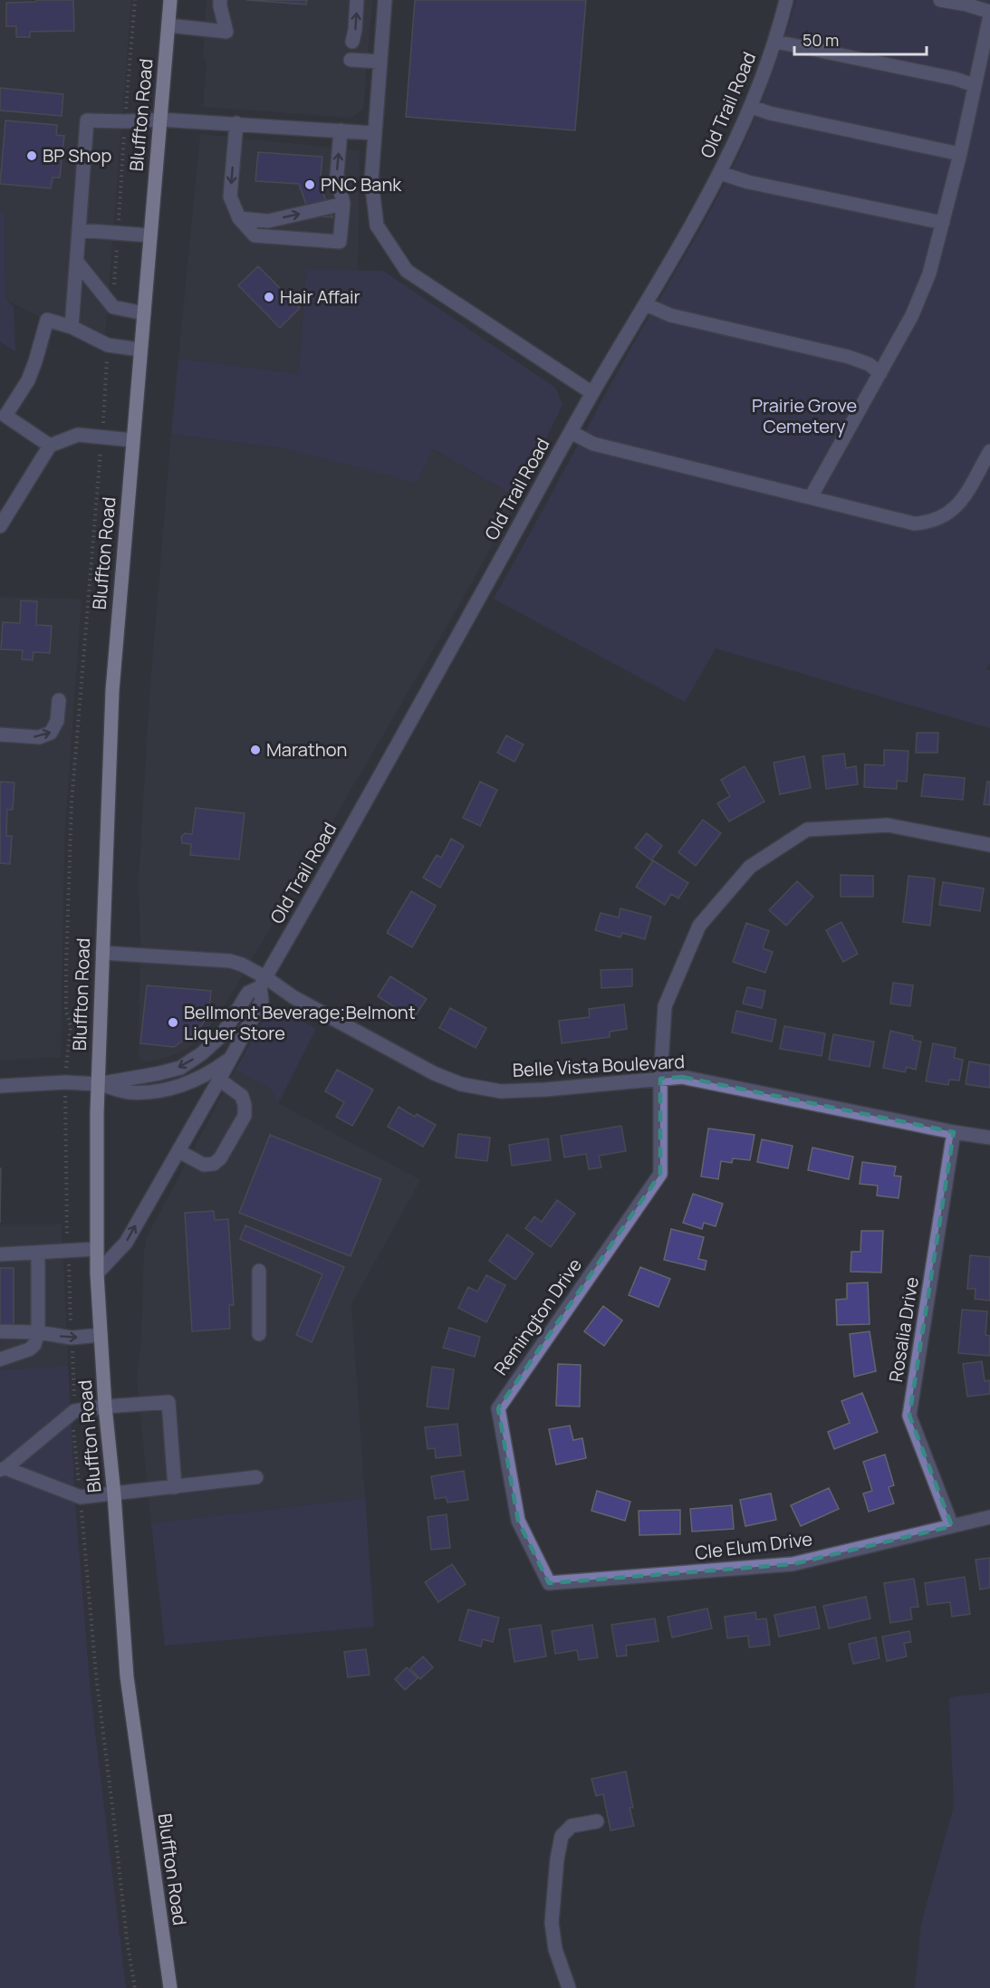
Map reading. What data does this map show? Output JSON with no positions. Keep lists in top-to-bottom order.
{
  "streets": {
    "main road": ["Bluffton Road"],
    "street": [
      "Old Trail Road",
      "Belle Vista Boulevard",
      "Remington Drive",
      "Rosalia Drive",
      "Cle Elum Drive"
    ]
  },
  "crossings": [
    ["Old Trail Road", "Bluffton Road"],
    ["Old Trail Road", "Belle Vista Boulevard"],
    ["Bluffton Road", "Belle Vista Boulevard"],
    ["Belle Vista Boulevard", "Remington Drive"],
    ["Belle Vista Boulevard", "Rosalia Drive"],
    ["Remington Drive", "Cle Elum Drive"],
    ["Rosalia Drive", "Cle Elum Drive"]
  ],
  "parks": ["Prairie Grove Cemetery"],
  "places": [
    "BP Shop",
    "PNC Bank",
    "Hair Affair",
    "Marathon",
    "Bellmont Beverage;Belmont Liquer Store"
  ],
  "scale_bar": "50 m"
}
